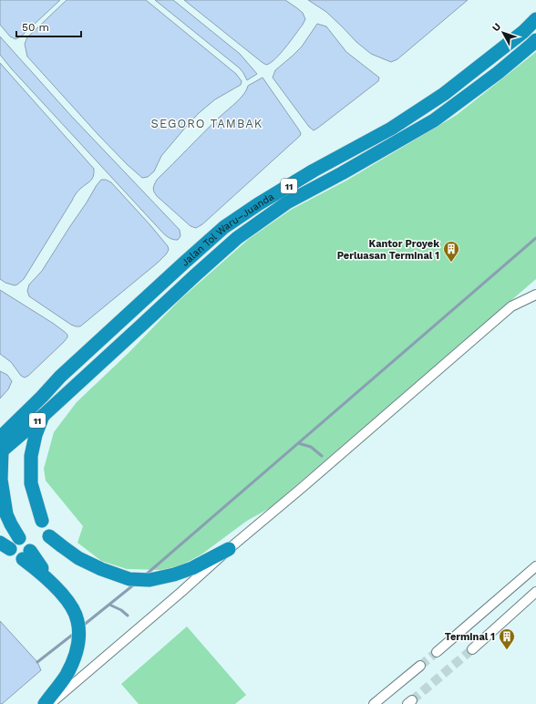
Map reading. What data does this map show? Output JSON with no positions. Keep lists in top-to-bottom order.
{
  "streets": {
    "highway": ["11", "Jalan Tol Waru–Juanda"]
  },
  "districts": ["SEGORO TAMBAK"],
  "places": {
    "building": ["Kantor Proyek Perluasan Terminal 1", "Terminal 1"]
  },
  "scale_bar": "50 m",
  "north": "top left"
}
